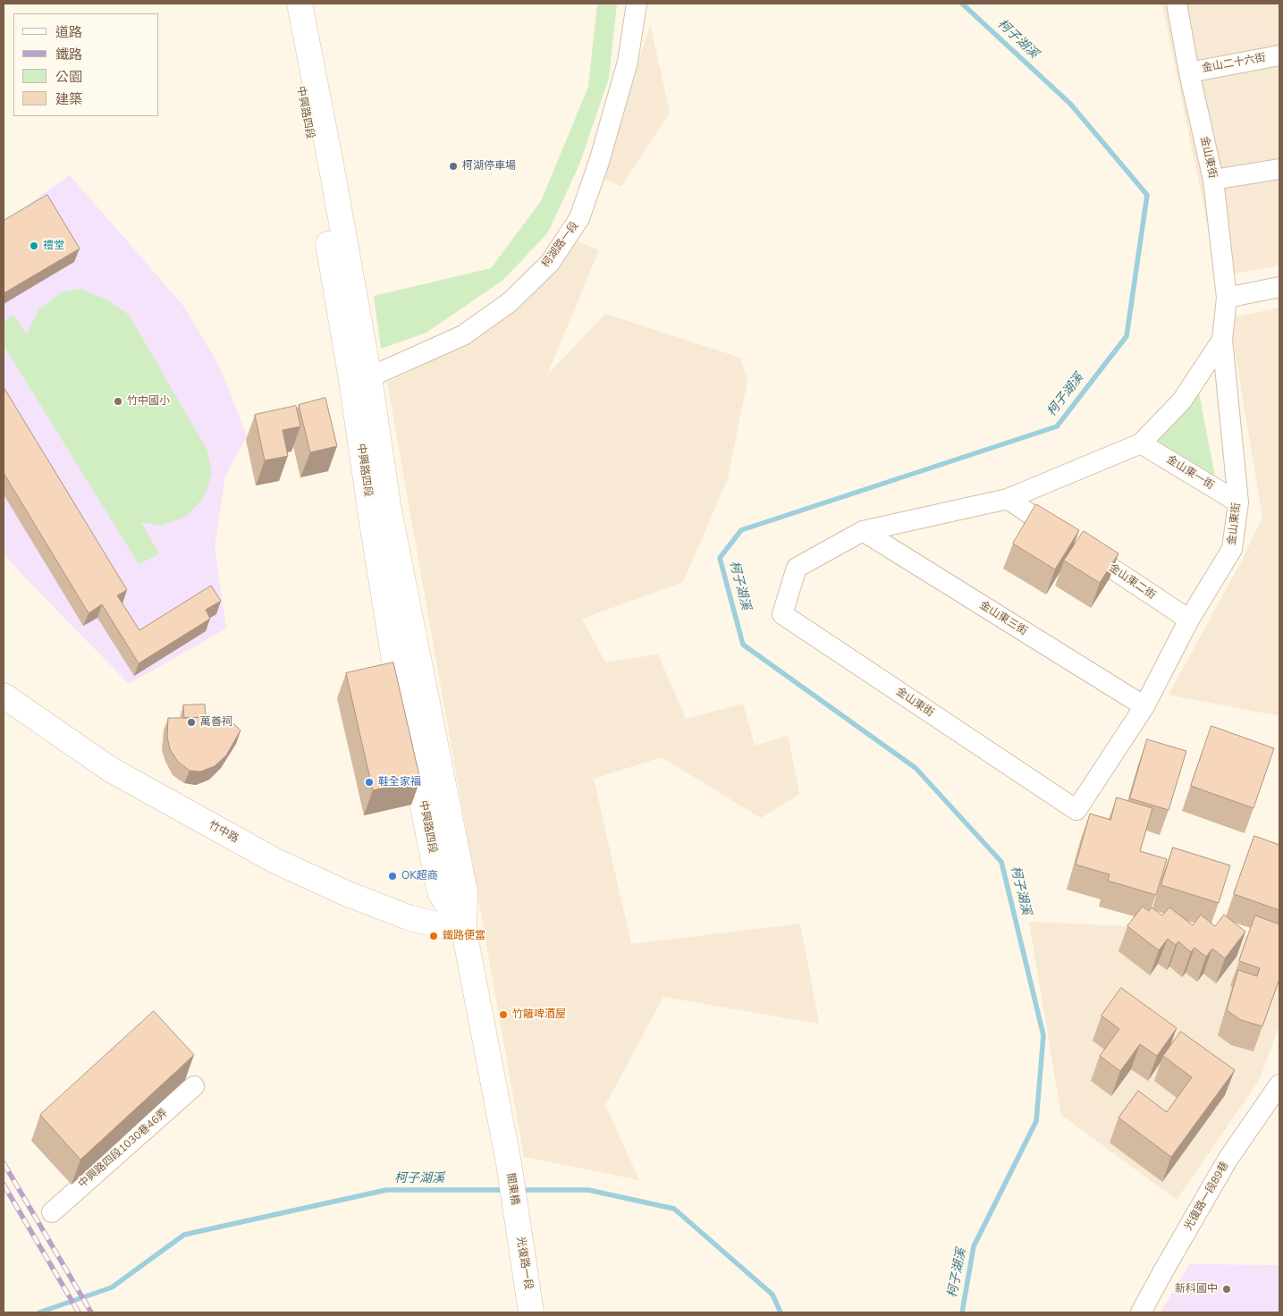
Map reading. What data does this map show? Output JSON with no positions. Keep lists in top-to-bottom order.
{
  "streets": {
    "main road": [
      "中興路四段",
      "竹中路",
      "關東橋",
      "光復路一段"
    ],
    "street": [
      "金山二十六街",
      "金山東街",
      "柯湖路一段",
      "金山東一街",
      "金山東二街",
      "金山東三街",
      "中興路四段1030巷46弄",
      "光復路一段89巷"
    ]
  },
  "crossings": [
    ["金山二十六街", "金山東街"],
    ["中興路四段", "柯湖路一段"],
    ["中興路四段", "竹中路"],
    ["中興路四段", "關東橋"],
    ["金山東街", "金山東一街"],
    ["金山東街", "金山東二街"],
    ["金山東街", "金山東三街"],
    ["關東橋", "光復路一段"]
  ],
  "water": ["柯子湖溪"],
  "places": [
    "柯湖停車場",
    "禮堂",
    "竹中國小",
    "萬善祠",
    "鞋全家福",
    "OK超商",
    "鐵路便當",
    "竹籬啤酒屋",
    "新科國中"
  ],
  "legend": [
    "道路",
    "鐵路",
    "公園",
    "建築"
  ]
}
